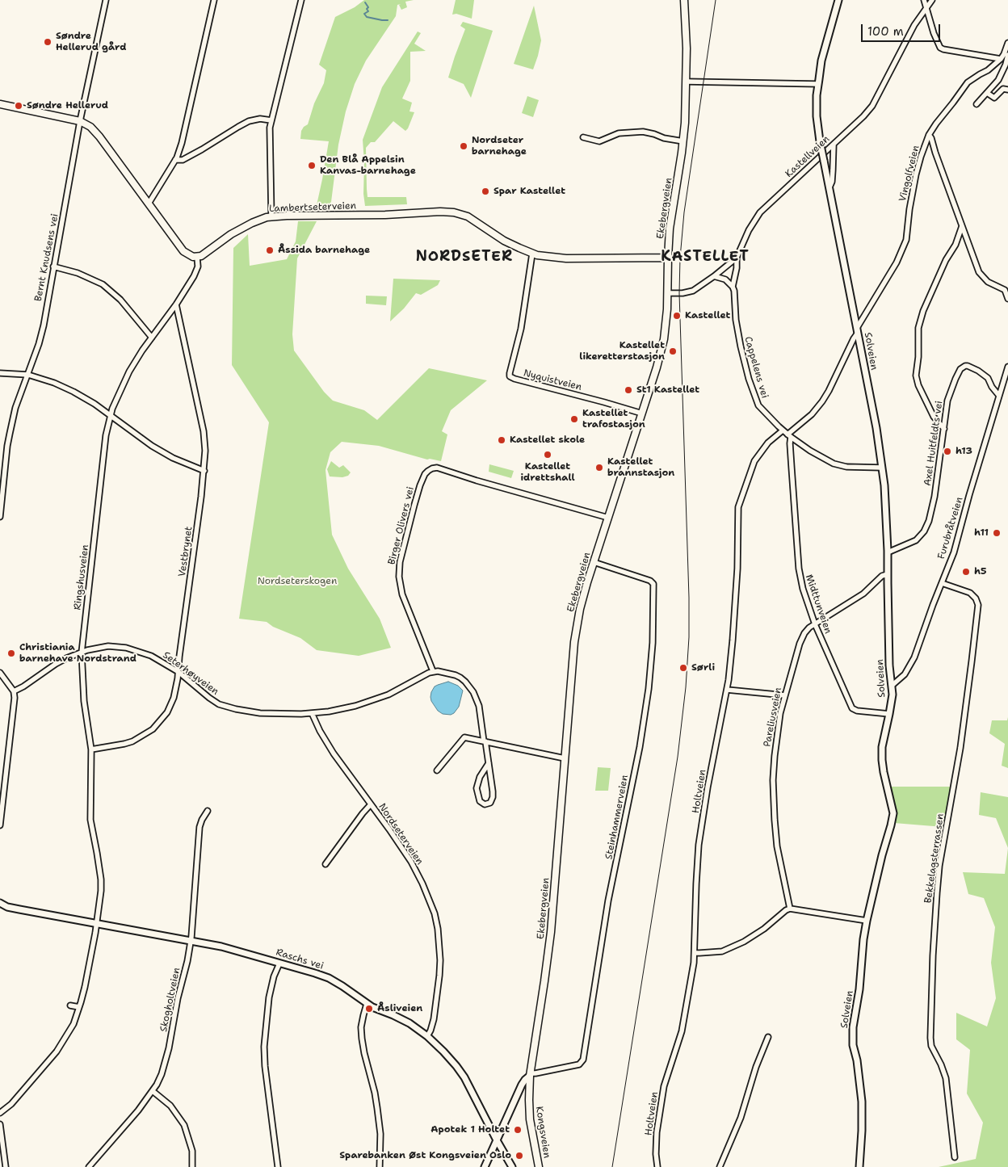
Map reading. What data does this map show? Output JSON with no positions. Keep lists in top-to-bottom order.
{
  "streets": {
    "main road": ["Lambertseterveien", "Ekebergveien", "Kongsveien"],
    "street": [
      "Kastellveien",
      "Vingolfveien",
      "Bernt Knudsens vei",
      "Solveien",
      "Cappelens vei",
      "Nyquistveien",
      "Axel Huitfeldts vei",
      "Birger Olivers vei",
      "Furubråtveien",
      "Vestbrynet",
      "Ringshusveien",
      "Midttunveien",
      "Seterhøyveien",
      "Pareliusveien",
      "Holtveien",
      "Steinhammerveien",
      "Nordseterveien",
      "Bekkelagsterrassen",
      "Raschs vei",
      "Skogholtveien"
    ]
  },
  "crossings": [
    ["Kastellveien", "Ekebergveien"],
    ["Kastellveien", "Solveien"],
    ["Kastellveien", "Cappelens vei"],
    ["Vingolfveien", "Solveien"],
    ["Vingolfveien", "Cappelens vei"],
    ["Vingolfveien", "Midttunveien"],
    ["Lambertseterveien", "Ekebergveien"],
    ["Lambertseterveien", "Nyquistveien"],
    ["Lambertseterveien", "Ringshusveien"],
    ["Ekebergveien", "Nyquistveien"],
    ["Ekebergveien", "Birger Olivers vei"],
    ["Ekebergveien", "Steinhammerveien"],
    ["Ekebergveien", "Raschs vei"],
    ["Ekebergveien", "Kongsveien"],
    ["Solveien", "Cappelens vei"],
    ["Solveien", "Axel Huitfeldts vei"],
    ["Solveien", "Furubråtveien"],
    ["Solveien", "Midttunveien"],
    ["Solveien", "Pareliusveien"],
    ["Cappelens vei", "Midttunveien"],
    ["Cappelens vei", "Holtveien"],
    ["Axel Huitfeldts vei", "Furubråtveien"],
    ["Birger Olivers vei", "Seterhøyveien"],
    ["Furubråtveien", "Bekkelagsterrassen"],
    ["Vestbrynet", "Ringshusveien"],
    ["Vestbrynet", "Seterhøyveien"],
    ["Ringshusveien", "Seterhøyveien"],
    ["Ringshusveien", "Raschs vei"],
    ["Midttunveien", "Pareliusveien"],
    ["Seterhøyveien", "Nordseterveien"],
    ["Steinhammerveien", "Kongsveien"],
    ["Nordseterveien", "Raschs vei"],
    ["Raschs vei", "Skogholtveien"]
  ],
  "districts": ["NORDSETER", "KASTELLET"],
  "parks": ["Nordseterskogen"],
  "places": [
    "Søndre Hellerud gård",
    "Søndre Hellerud",
    "Nordseter barnehage",
    "Den Blå Appelsin Kanvas-barnehage",
    "Spar Kastellet",
    "Åssida barnehage",
    "Kastellet",
    "Kastellet likeretterstasjon",
    "St1 Kastellet",
    "Kastellet trafostasjon",
    "Kastellet skole",
    "h13",
    "Kastellet idrettshall",
    "Kastellet brannstasjon",
    "h11",
    "h5",
    "Christiania barnehave Nordstrand",
    "Sørli",
    "Åsliveien",
    "Apotek 1 Holtet",
    "Sparebanken Øst Kongsveien Oslo"
  ],
  "scale_bar": "100 m"
}
